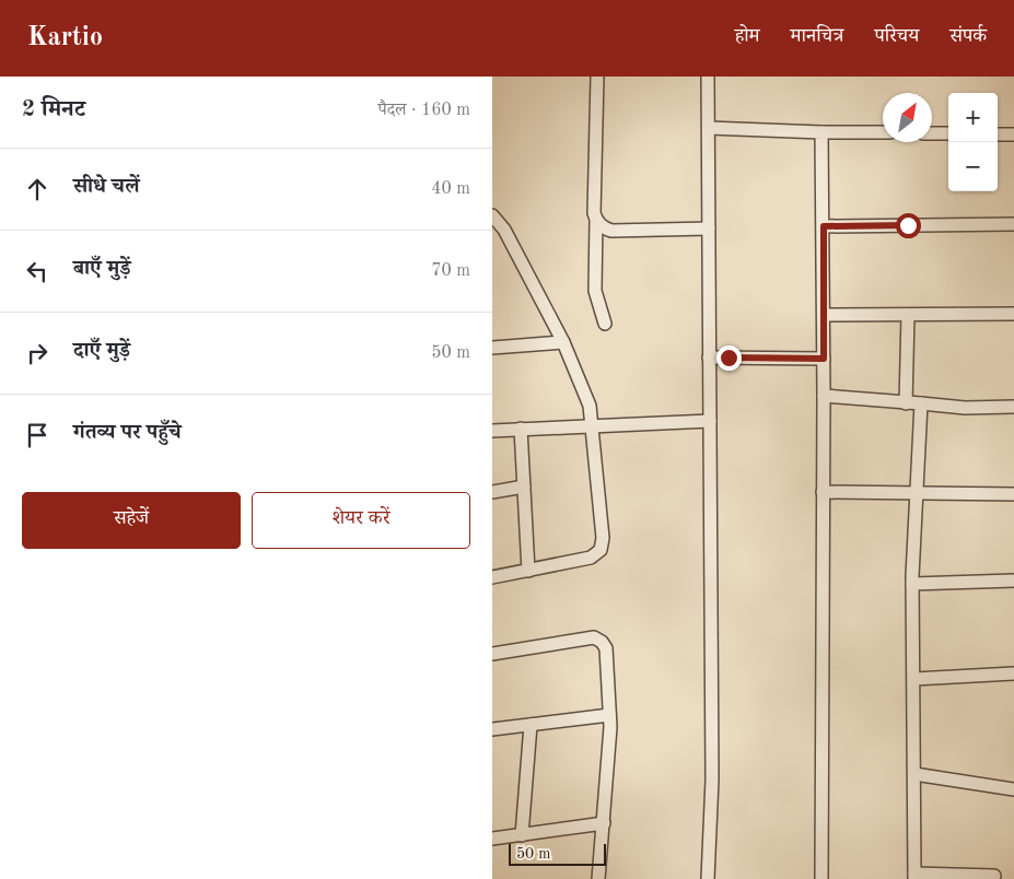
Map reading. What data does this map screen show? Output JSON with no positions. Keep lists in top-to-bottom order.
{
  "scale_bar": "50 m",
  "north": "top right",
  "page": {
    "header": "Kartio",
    "nav": [
      "होम",
      "मानचित्र",
      "परिचय",
      "संपर्क"
    ],
    "heading": ["2 मिनट", "पैदल · 160 m"],
    "map_buttons": ["+", "−"],
    "list": [
      ["सीधे चलें", "40 m"],
      ["बाएँ मुड़ें", "70 m"],
      ["दाएँ मुड़ें", "50 m"],
      "गंतव्य पर पहुँचे"
    ],
    "buttons": ["सहेजें", "शेयर करें"],
    "scale": "50 m"
  }
}
